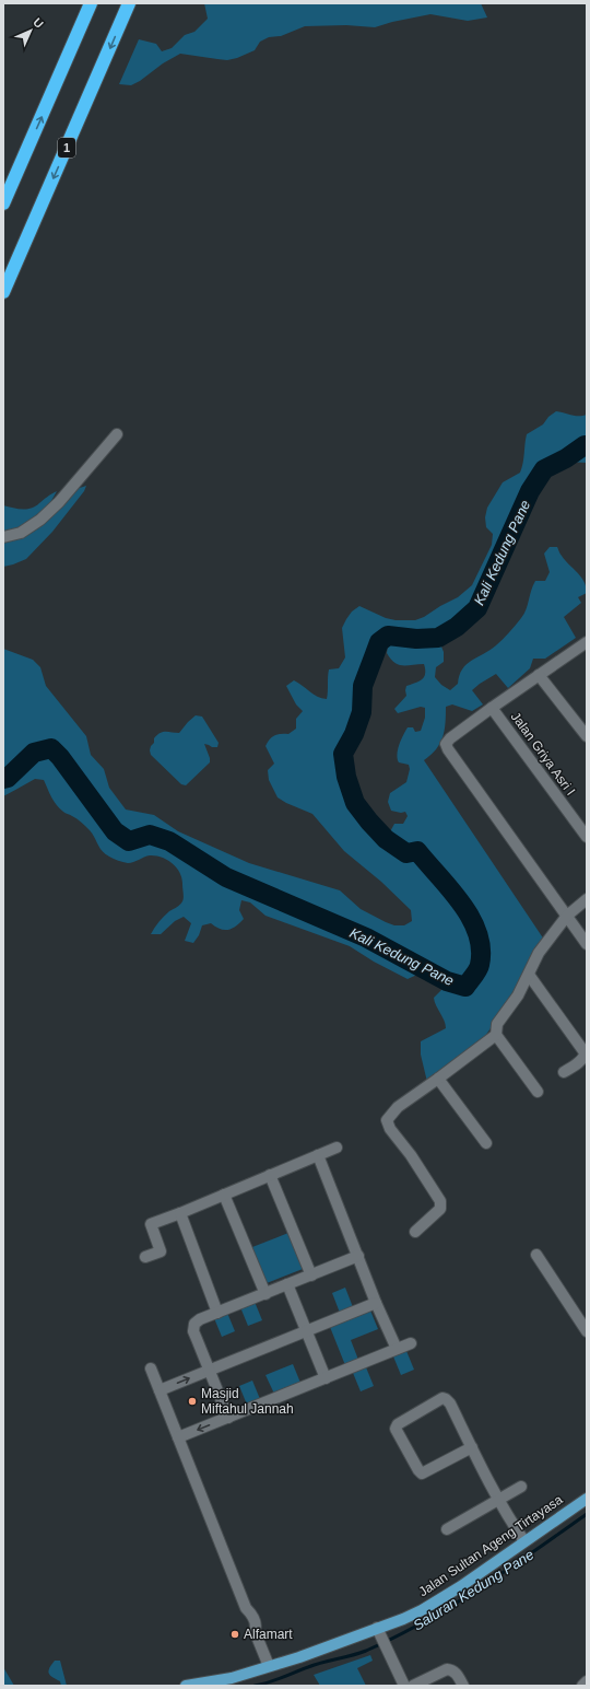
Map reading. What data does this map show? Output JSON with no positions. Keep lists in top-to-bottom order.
{
  "streets": {
    "highway": ["1"],
    "main road": ["Jalan Sultan Ageng Tirtayasa"],
    "street": ["Jalan Griya Asri I"]
  },
  "water": ["Kali Kedung Pane", "Saluran Kedung Pane"],
  "places": ["Masjid Miftahul Jannah", "Alfamart"],
  "north": "top right"
}
